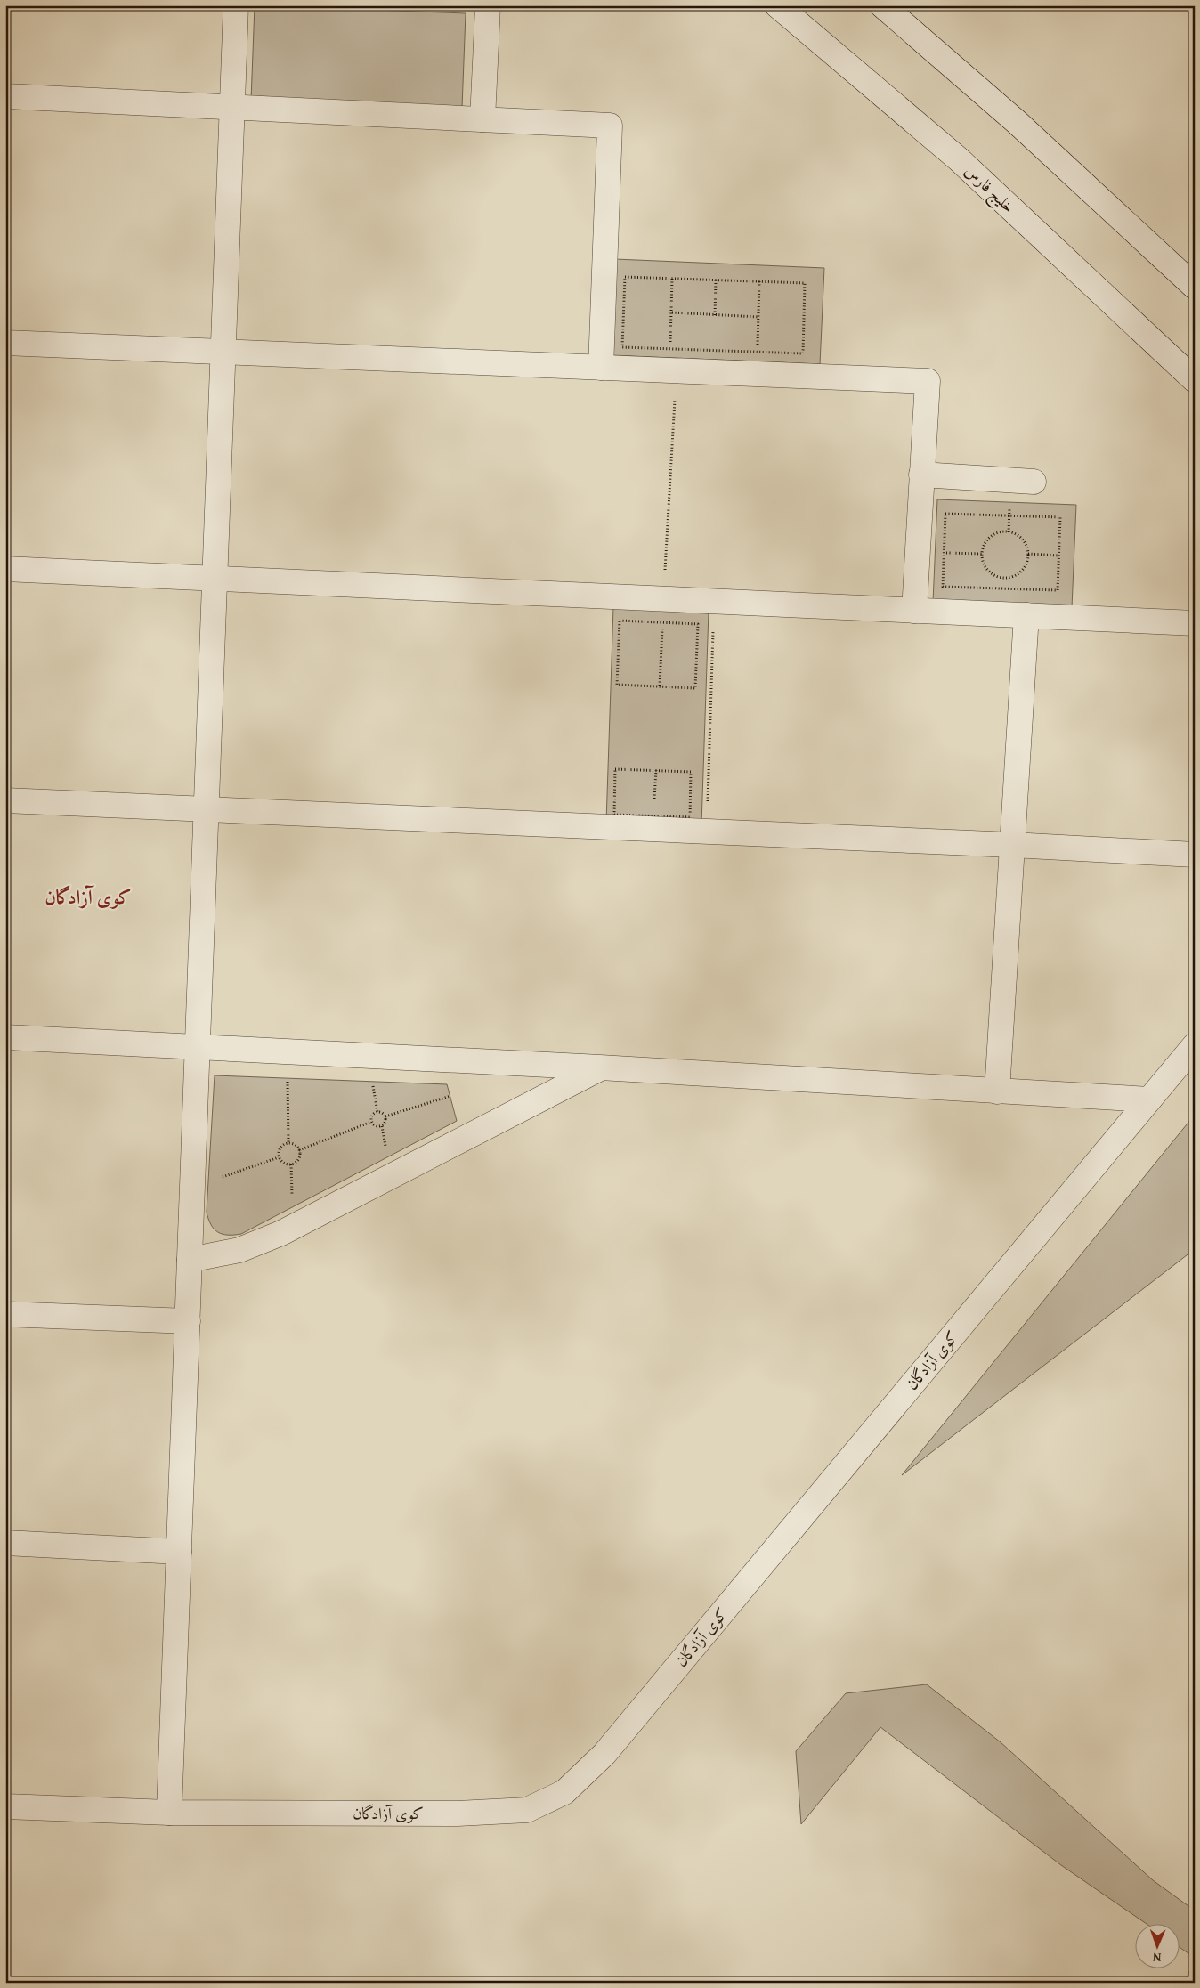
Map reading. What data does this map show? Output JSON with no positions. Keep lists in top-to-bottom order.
{
  "streets": {
    "street": ["خلیج فارس", "کوی آزادگان"]
  },
  "districts": ["کوی آزادگان"],
  "north": "bottom"
}
